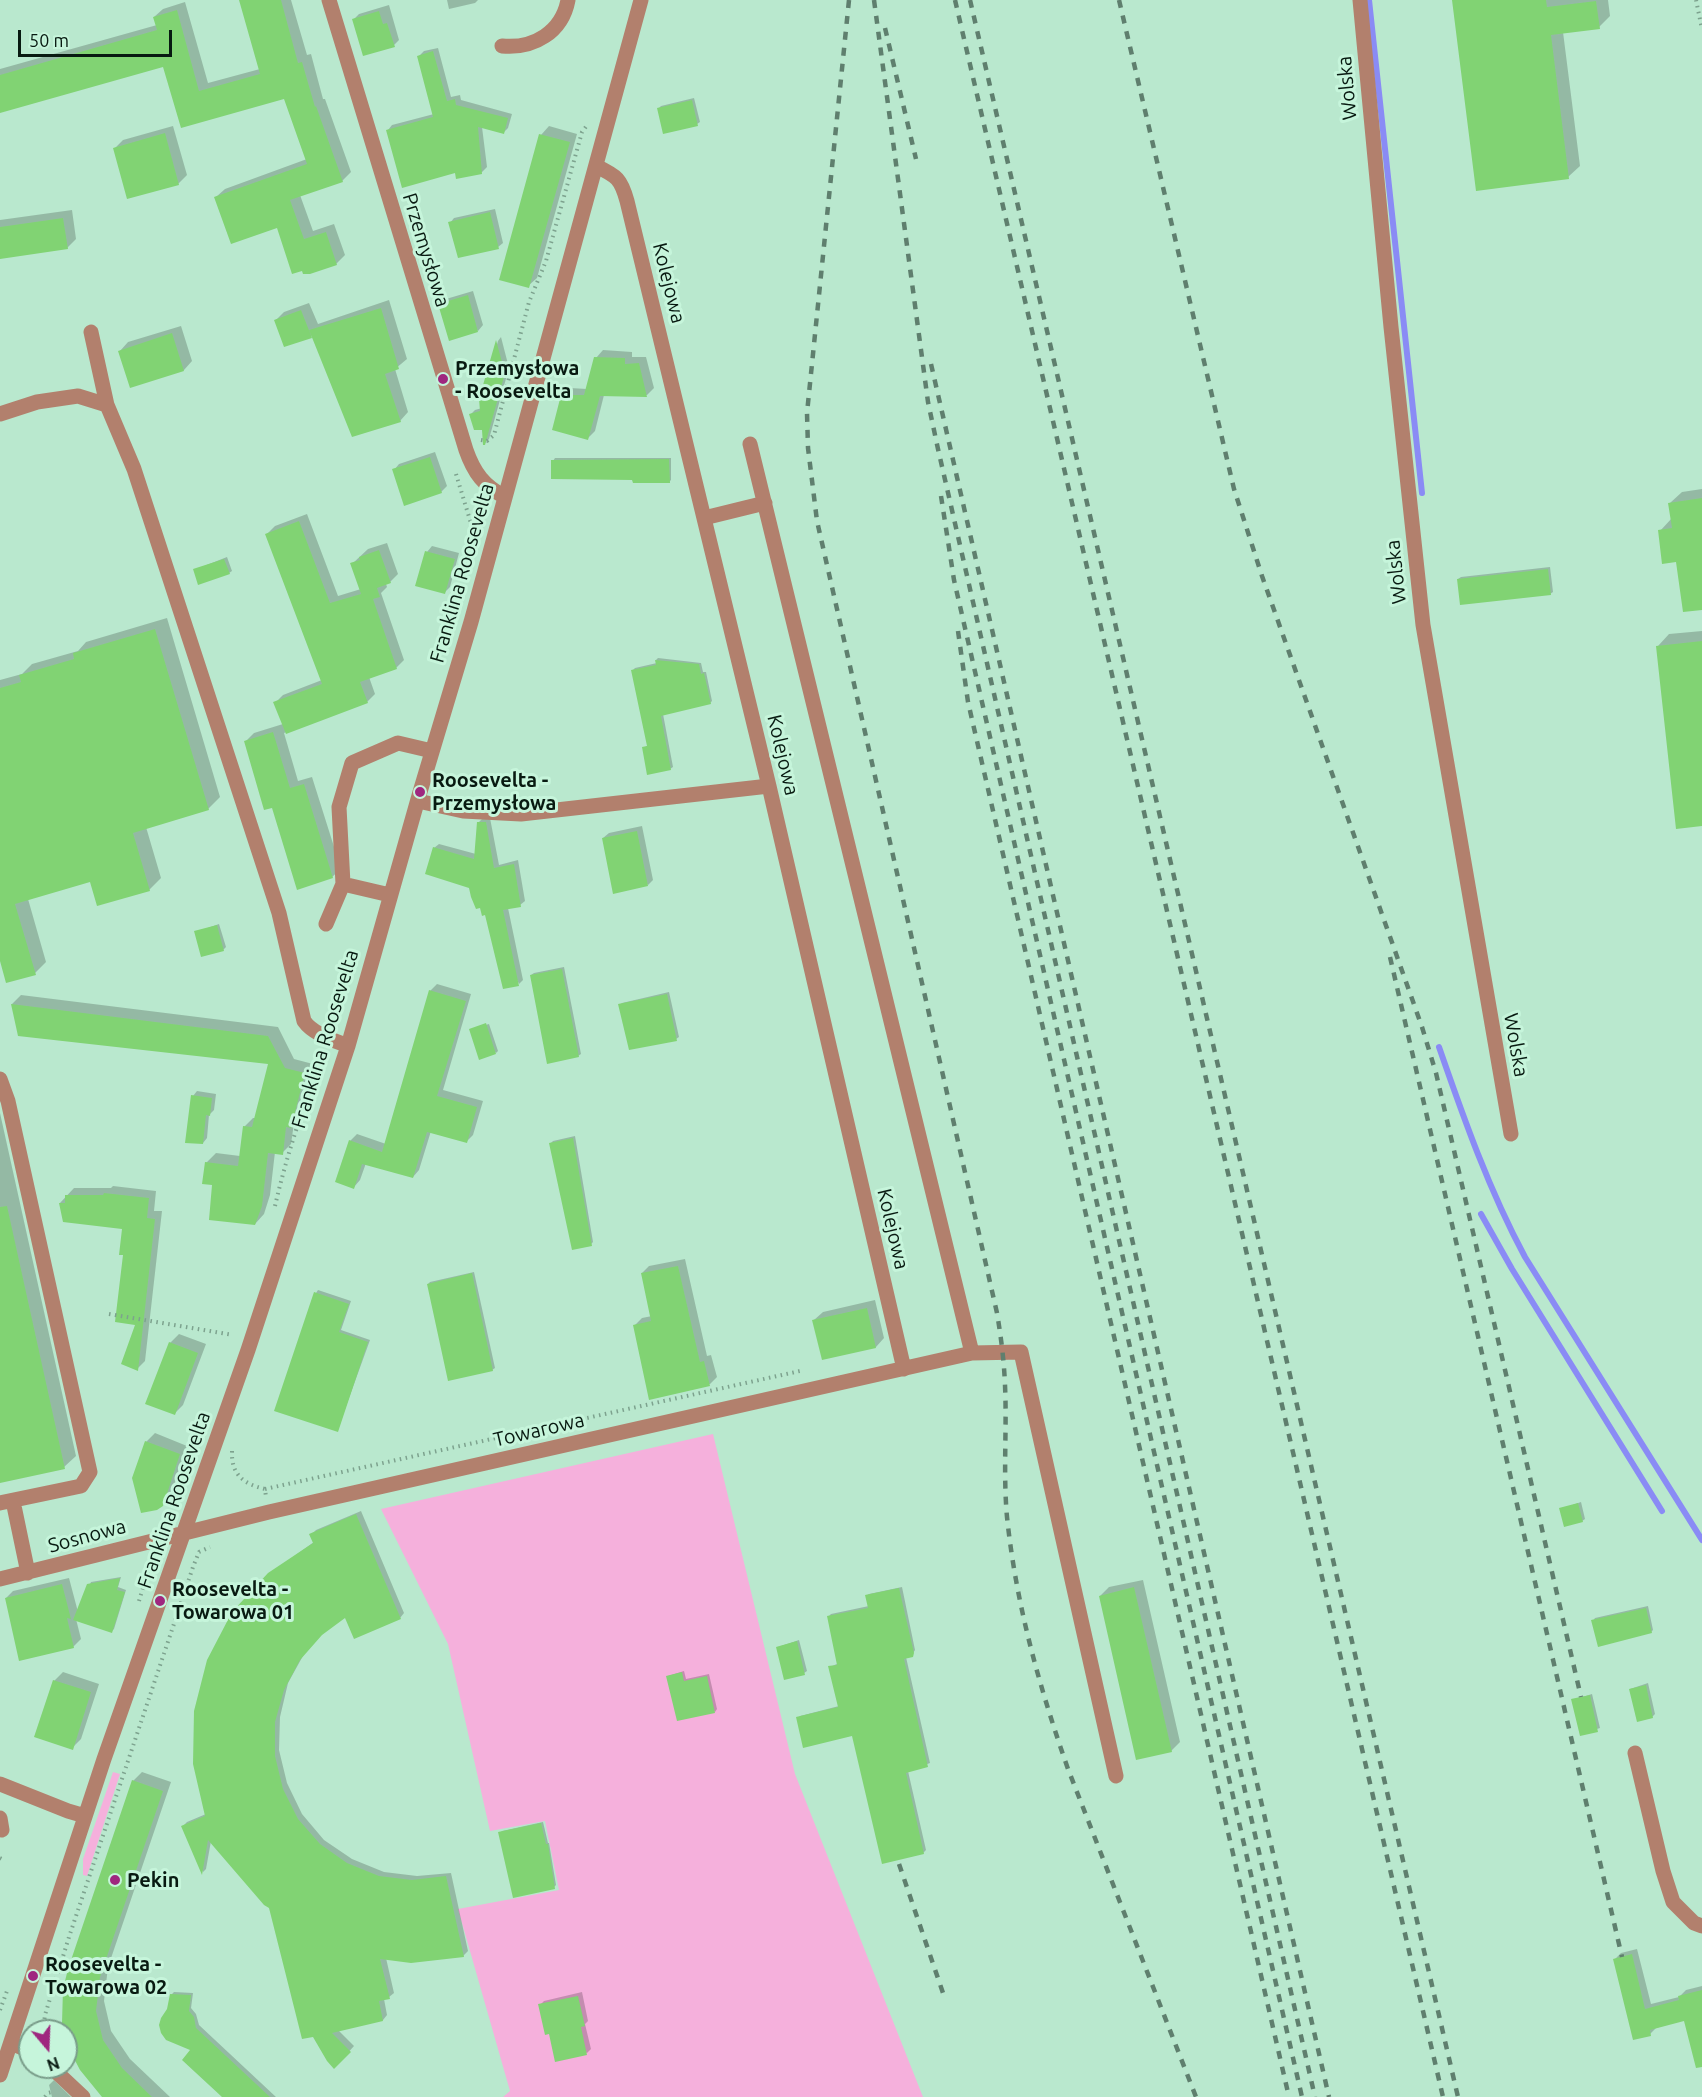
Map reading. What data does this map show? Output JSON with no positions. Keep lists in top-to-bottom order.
{
  "streets": {
    "street": [
      "Wolska",
      "Przemysłowa",
      "Kolejowa",
      "Franklina Roosevelta",
      "Towarowa",
      "Sosnowa"
    ]
  },
  "crossings": [
    ["Przemysłowa", "Franklina Roosevelta"],
    ["Kolejowa", "Franklina Roosevelta"],
    ["Kolejowa", "Towarowa"],
    ["Franklina Roosevelta", "Towarowa"],
    ["Franklina Roosevelta", "Sosnowa"],
    ["Towarowa", "Sosnowa"]
  ],
  "places": [
    "Przemysłowa - Roosevelta",
    "Roosevelta - Przemysłowa",
    "Roosevelta - Towarowa 01",
    "Pekin",
    "Roosevelta - Towarowa 02"
  ],
  "scale_bar": "50 m",
  "north": "bottom"
}
